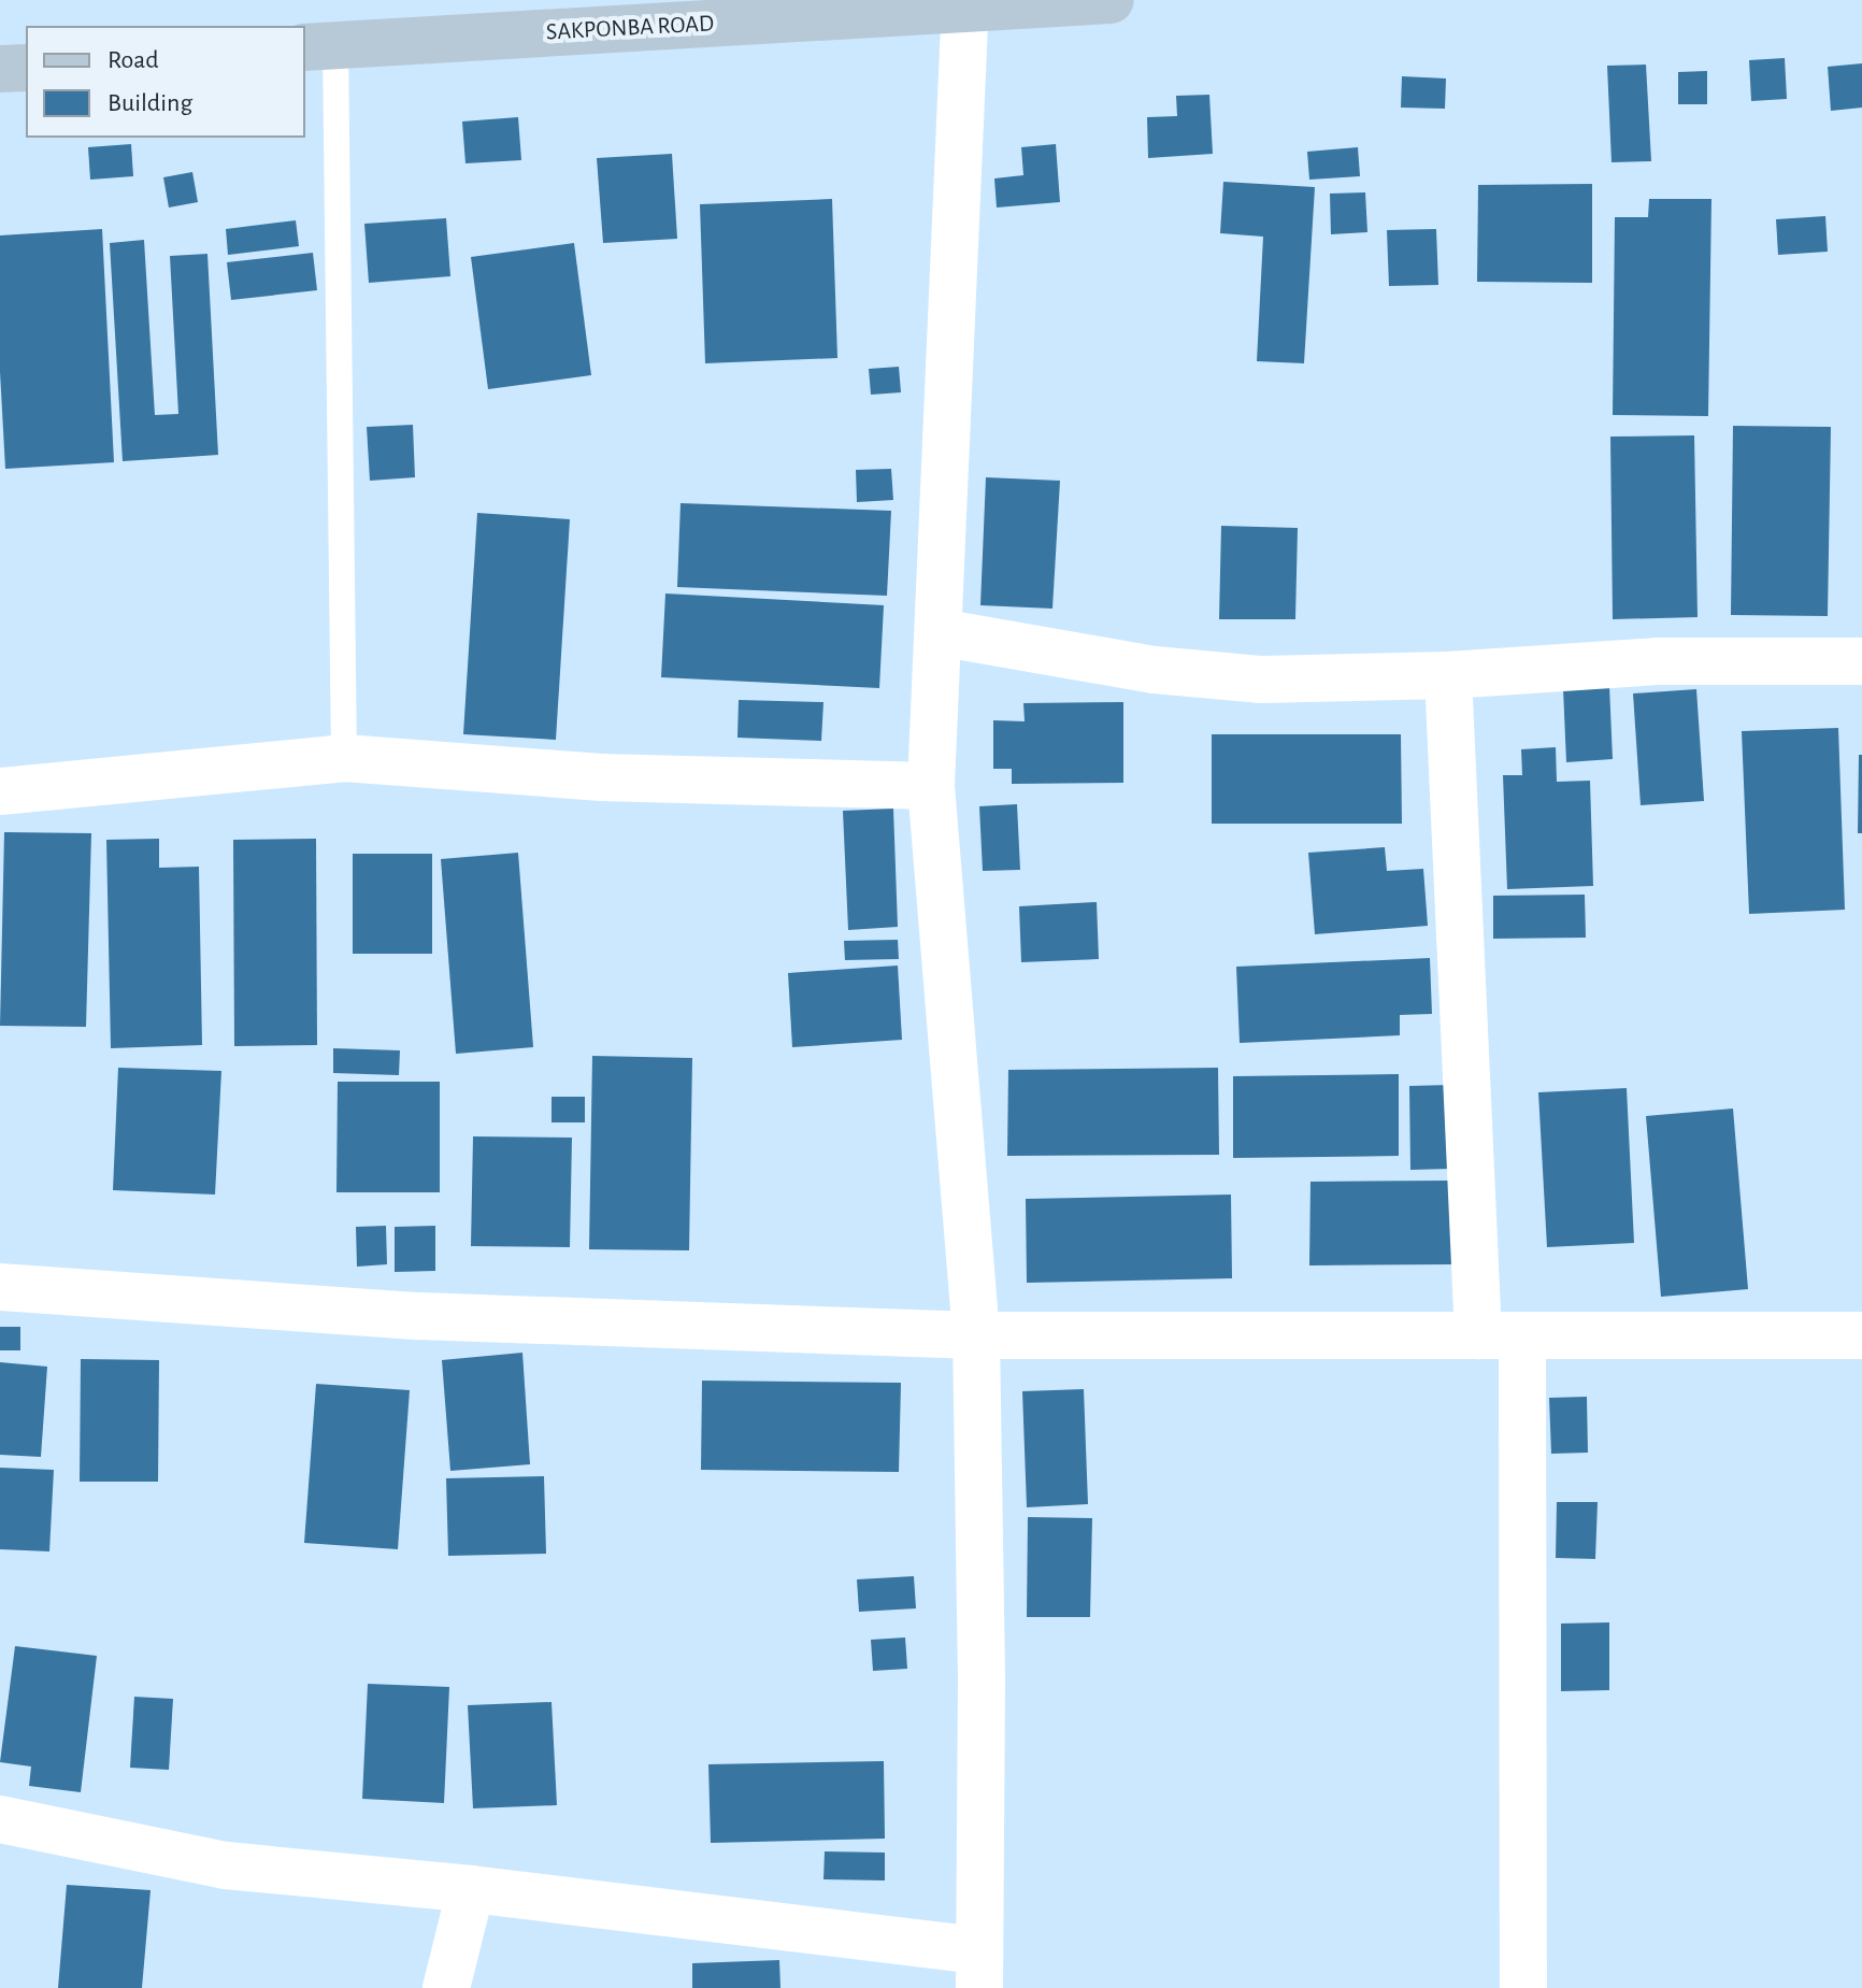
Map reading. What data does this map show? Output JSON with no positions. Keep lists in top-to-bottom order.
{
  "streets": {
    "main road": ["SAKPONBA ROAD"]
  },
  "legend": ["Road", "Building"]
}
